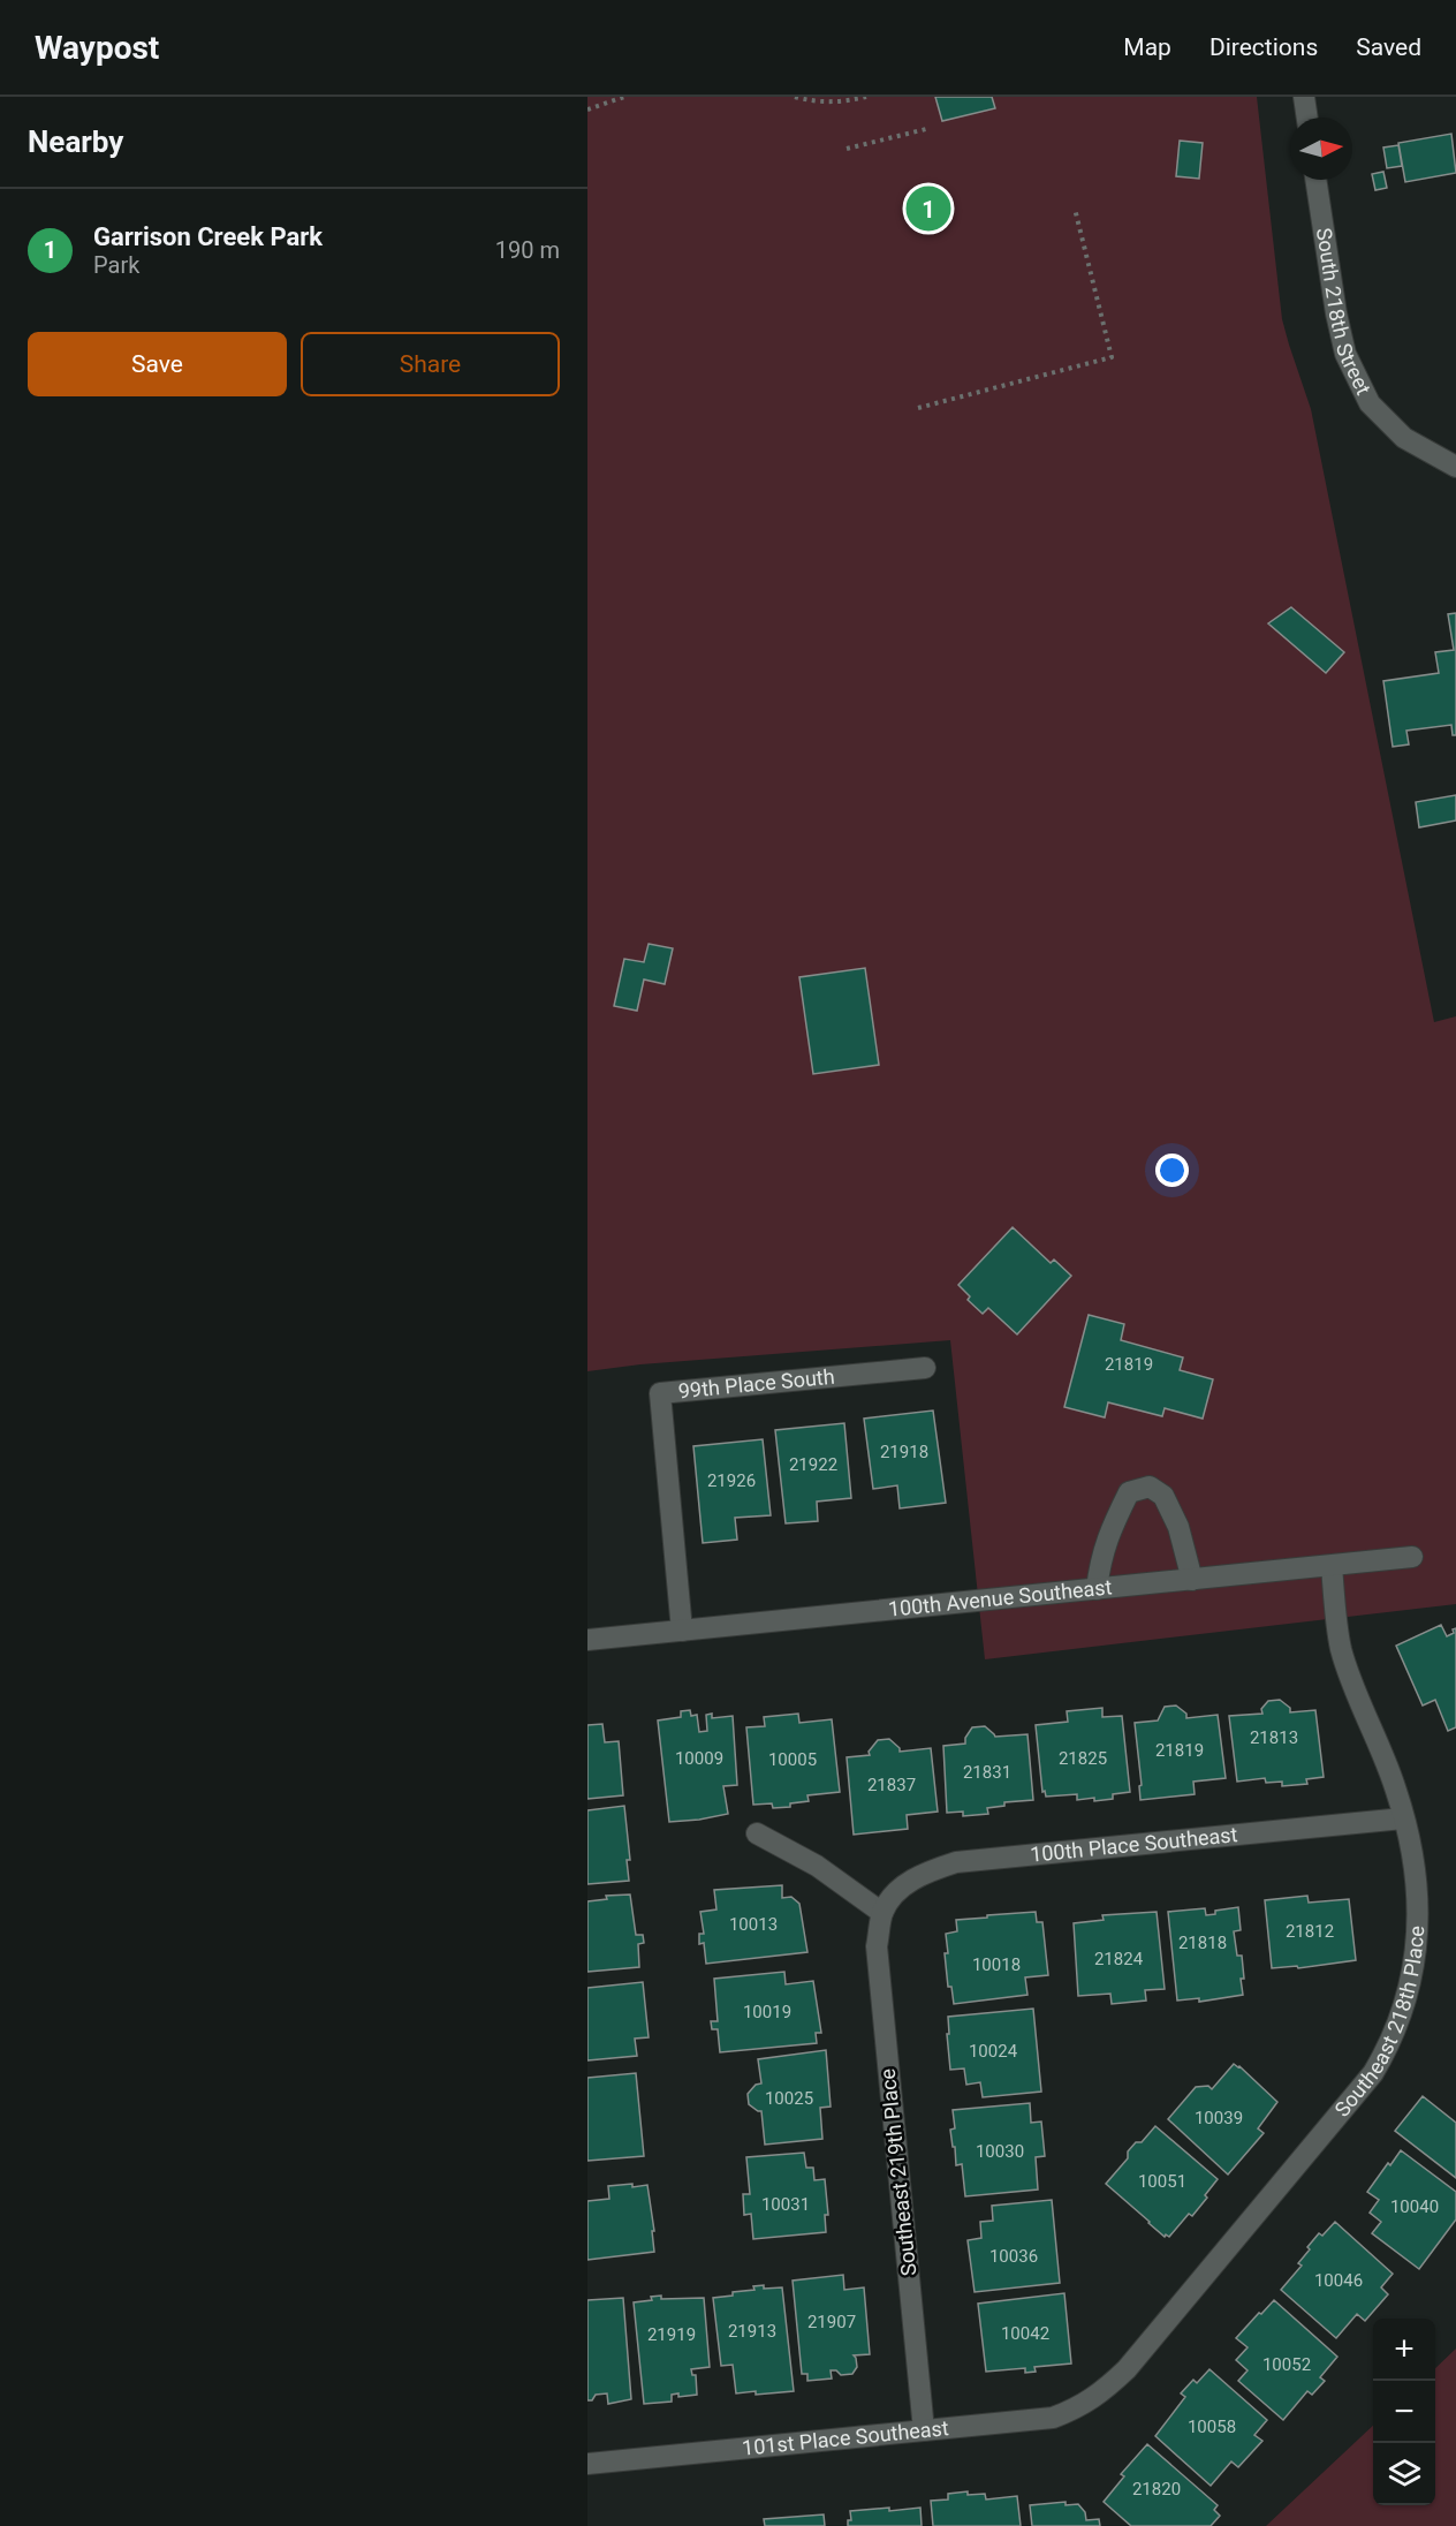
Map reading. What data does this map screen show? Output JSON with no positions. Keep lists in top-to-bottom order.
{
  "streets": {
    "street": [
      "South 218th Street",
      "99th Place South",
      "100th Avenue Southeast",
      "100th Place Southeast",
      "Southeast 218th Place",
      "Southeast 219th Place",
      "101st Place Southeast"
    ]
  },
  "crossings": [
    ["99th Place South", "100th Avenue Southeast"],
    ["100th Avenue Southeast", "Southeast 218th Place"],
    ["100th Place Southeast", "Southeast 218th Place"],
    ["100th Place Southeast", "Southeast 219th Place"],
    ["Southeast 218th Place", "101st Place Southeast"],
    ["Southeast 219th Place", "101st Place Southeast"]
  ],
  "house_numbers": [
    "21819",
    "21918",
    "21922",
    "21926",
    "21813",
    "21819",
    "10009",
    "21825",
    "10005",
    "21831",
    "21837",
    "10013",
    "21812",
    "21818",
    "21824",
    "10018",
    "10019",
    "10024",
    "10025",
    "10039",
    "10030",
    "10051",
    "10031",
    "10040",
    "10036",
    "10046",
    "21907",
    "21913",
    "10042",
    "21919",
    "10052",
    "10058",
    "21820"
  ],
  "north": "right",
  "page": {
    "header": "Waypost",
    "nav": ["Map", "Directions", "Saved"],
    "heading": "Nearby",
    "pins": "1",
    "list": [
      {
        "mark": "1",
        "name": "Garrison Creek Park",
        "note": "Park",
        "value": "190 m"
      }
    ],
    "buttons": ["Save", "Share"],
    "map_buttons": ["+", "−"]
  }
}
